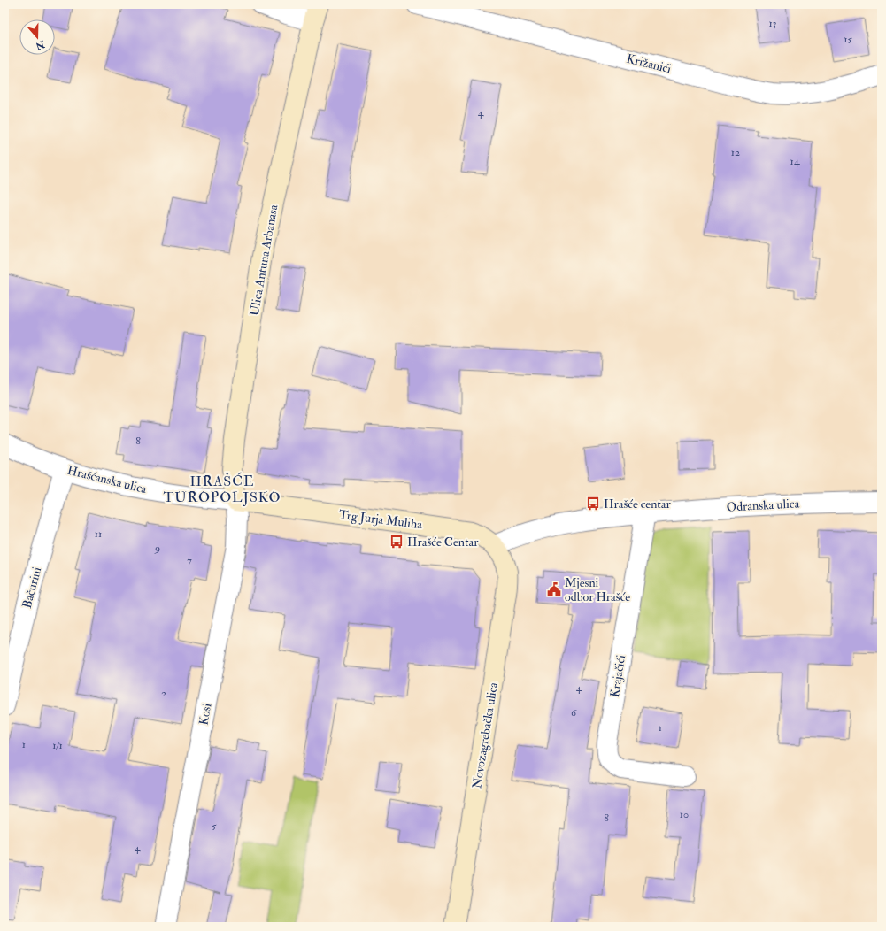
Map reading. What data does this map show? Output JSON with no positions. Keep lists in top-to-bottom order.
{
  "streets": {
    "main road": ["Ulica Antuna Arbanasa", "Trg Jurja Muliha", "Novozagrebačka ulica"],
    "street": [
      "Križanići",
      "Hrašćanska ulica",
      "Odranska ulica",
      "Bačurini",
      "Krajačići",
      "Kosi"
    ]
  },
  "crossings": [
    ["Ulica Antuna Arbanasa", "Hrašćanska ulica"],
    ["Ulica Antuna Arbanasa", "Trg Jurja Muliha"],
    ["Ulica Antuna Arbanasa", "Kosi"],
    ["Hrašćanska ulica", "Trg Jurja Muliha"],
    ["Hrašćanska ulica", "Bačurini"],
    ["Hrašćanska ulica", "Kosi"],
    ["Odranska ulica", "Krajačići"],
    ["Trg Jurja Muliha", "Kosi"],
    ["Trg Jurja Muliha", "Novozagrebačka ulica"]
  ],
  "districts": ["HRAŠĆE TUROPOLJSKO"],
  "places": {
    "bus stop": ["Hrašće centar", "Hrašće Centar"],
    "public building": ["Mjesni odbor Hrašće"]
  },
  "house_numbers": [
    "13",
    "15",
    "4",
    "12",
    "14",
    "8",
    "11",
    "9",
    "7",
    "4",
    "2",
    "6",
    "1",
    "1",
    "1/1",
    "10",
    "8",
    "5",
    "4"
  ],
  "north": "bottom"
}
